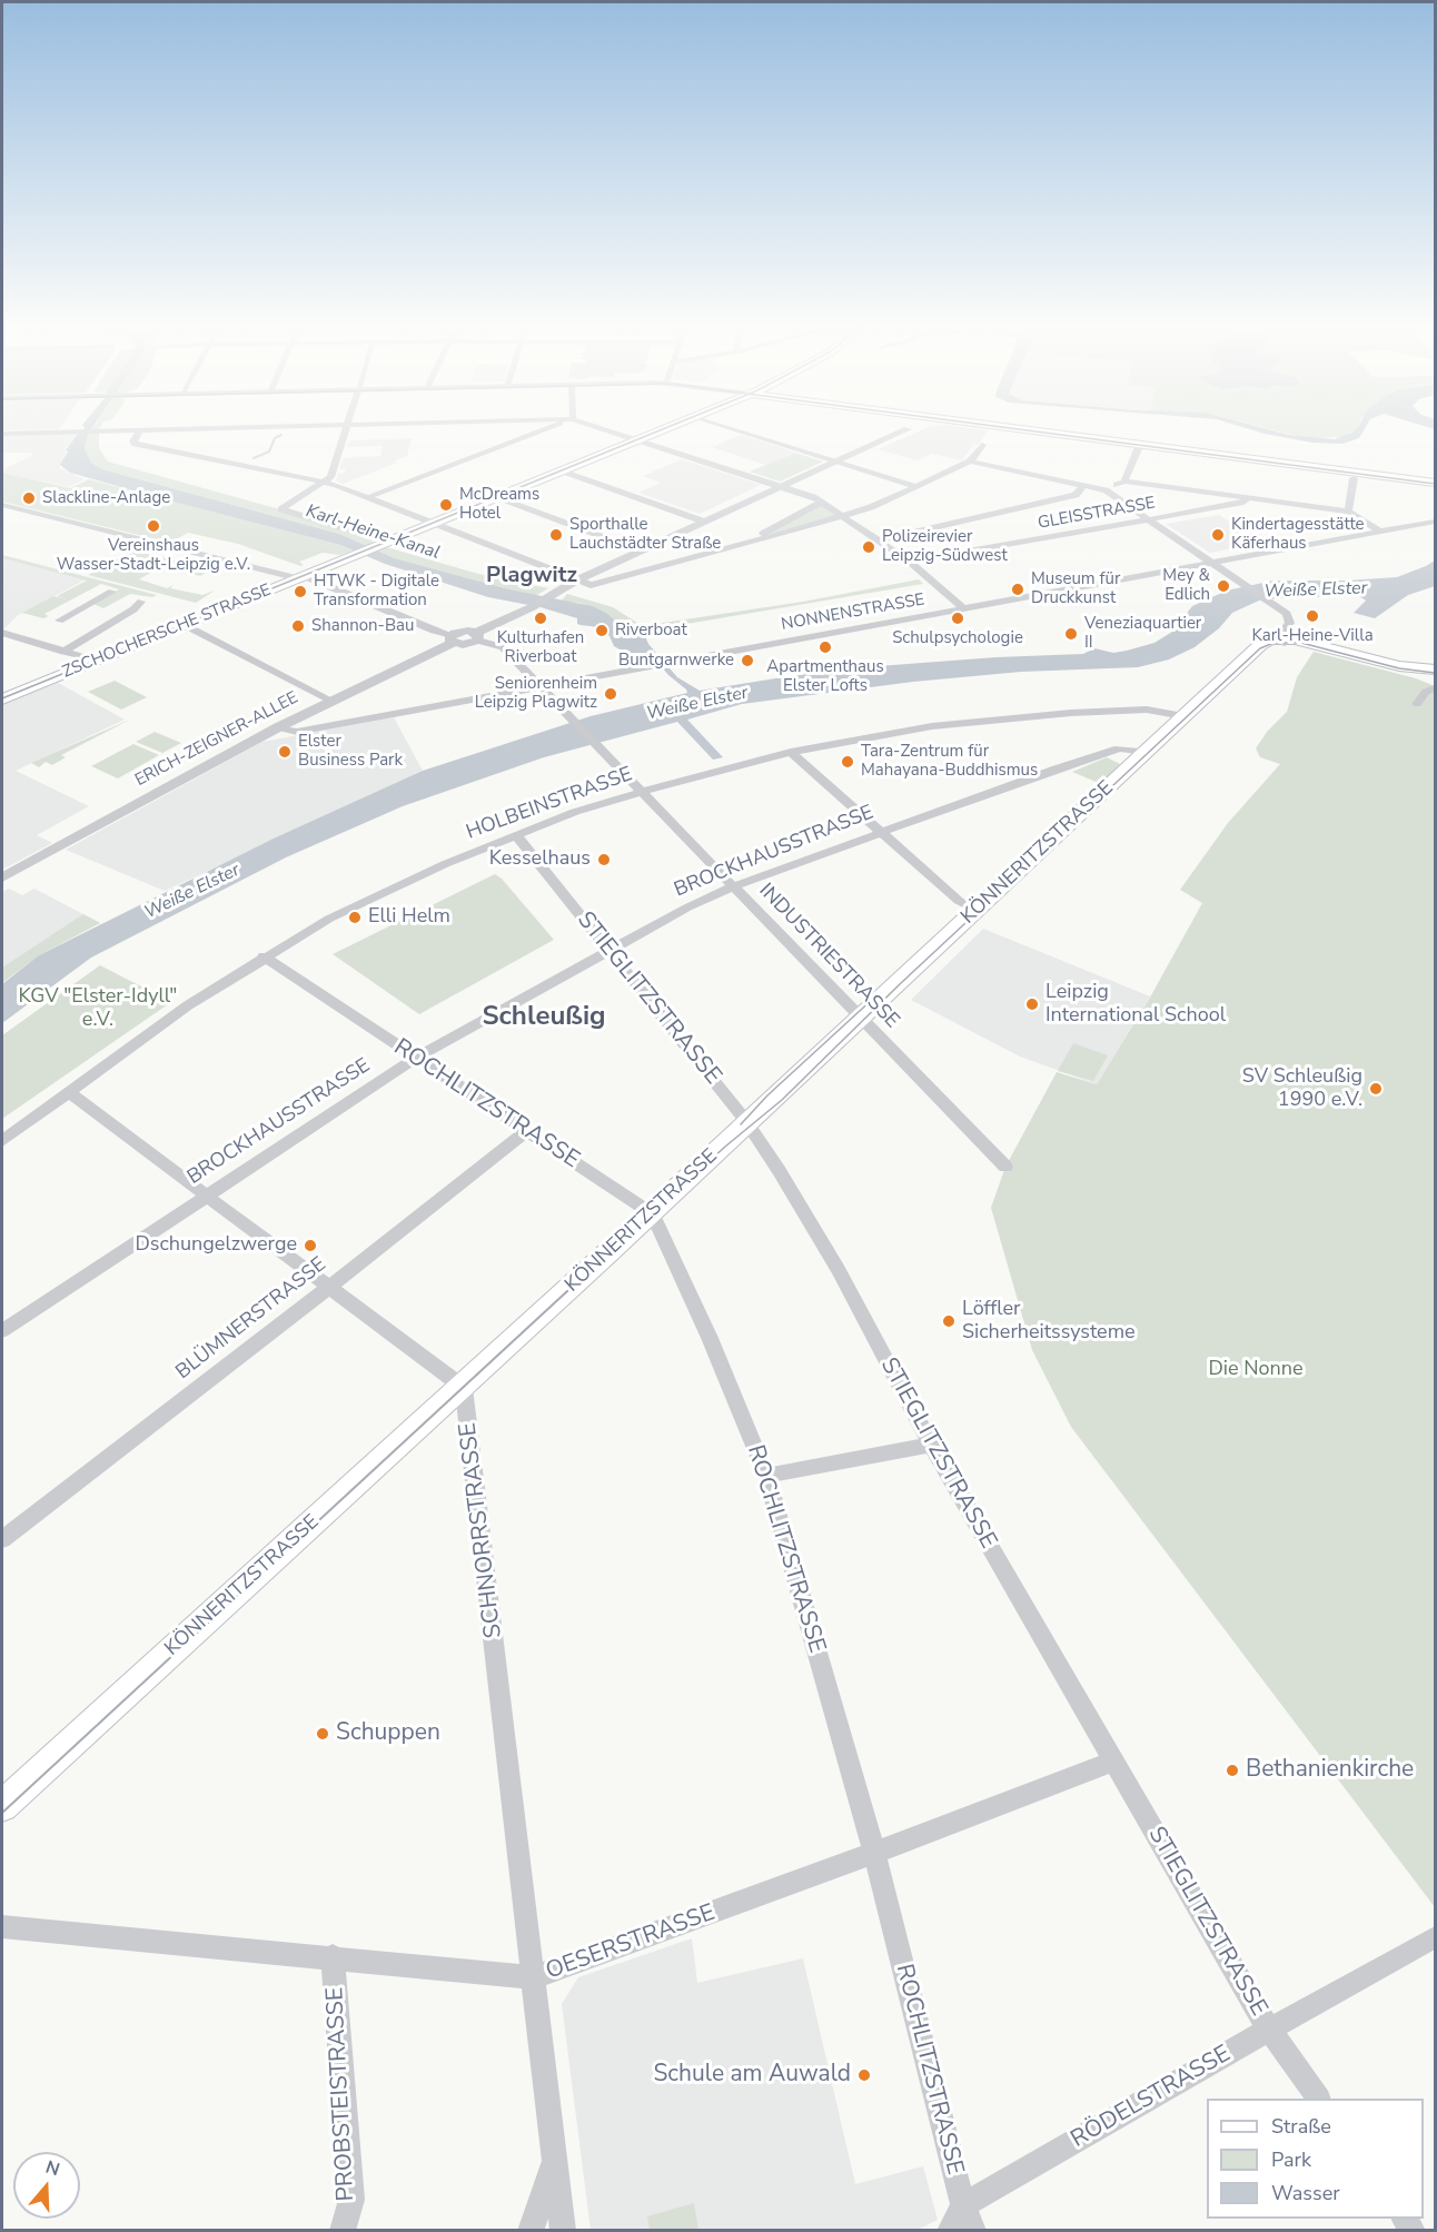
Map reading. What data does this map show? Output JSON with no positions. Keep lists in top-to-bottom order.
{
  "streets": {
    "main road": ["ZSCHOCHERSCHE STRASSE", "KÖNNERITZSTRASSE"],
    "street": [
      "GLEISSTRASSE",
      "NONNENSTRASSE",
      "ERICH-ZEIGNER-ALLEE",
      "HOLBEINSTRASSE",
      "BROCKHAUSSTRASSE",
      "INDUSTRIESTRASSE",
      "STIEGLITZSTRASSE",
      "ROCHLITZSTRASSE",
      "BLÜMNERSTRASSE",
      "SCHNORRSTRASSE",
      "OESERSTRASSE",
      "PROBSTEISTRASSE",
      "RÖDELSTRASSE"
    ]
  },
  "crossings": [
    ["NONNENSTRASSE", "ERICH-ZEIGNER-ALLEE"],
    ["NONNENSTRASSE", "INDUSTRIESTRASSE"],
    ["HOLBEINSTRASSE", "KÖNNERITZSTRASSE"],
    ["HOLBEINSTRASSE", "INDUSTRIESTRASSE"],
    ["HOLBEINSTRASSE", "STIEGLITZSTRASSE"],
    ["HOLBEINSTRASSE", "ROCHLITZSTRASSE"],
    ["BROCKHAUSSTRASSE", "KÖNNERITZSTRASSE"],
    ["BROCKHAUSSTRASSE", "INDUSTRIESTRASSE"],
    ["BROCKHAUSSTRASSE", "STIEGLITZSTRASSE"],
    ["BROCKHAUSSTRASSE", "ROCHLITZSTRASSE"],
    ["KÖNNERITZSTRASSE", "INDUSTRIESTRASSE"],
    ["KÖNNERITZSTRASSE", "STIEGLITZSTRASSE"],
    ["KÖNNERITZSTRASSE", "ROCHLITZSTRASSE"],
    ["KÖNNERITZSTRASSE", "SCHNORRSTRASSE"],
    ["STIEGLITZSTRASSE", "OESERSTRASSE"],
    ["STIEGLITZSTRASSE", "RÖDELSTRASSE"],
    ["ROCHLITZSTRASSE", "BLÜMNERSTRASSE"],
    ["ROCHLITZSTRASSE", "OESERSTRASSE"],
    ["ROCHLITZSTRASSE", "RÖDELSTRASSE"],
    ["SCHNORRSTRASSE", "OESERSTRASSE"],
    ["OESERSTRASSE", "PROBSTEISTRASSE"]
  ],
  "districts": ["Plagwitz", "Schleußig"],
  "water": ["Karl-Heine-Kanal", "Weiße Elster"],
  "parks": ["KGV \"Elster-Idyll\" e.V.", "Die Nonne"],
  "places": [
    "Slackline-Anlage",
    "McDreams Hotel",
    "Vereinshaus Wasser-Stadt-Leipzig e.V.",
    "Sporthalle Lauchstädter Straße",
    "Kindertagesstätte Käferhaus",
    "Polizeirevier Leipzig-Südwest",
    "Mey & Edlich",
    "Museum für Druckkunst",
    "HTWK - Digitale Transformation",
    "Karl-Heine-Villa",
    "Kulturhafen Riverboat",
    "Schulpsychologie",
    "Shannon-Bau",
    "Riverboat",
    "Veneziaquartier II",
    "Apartmenthaus Elster Lofts",
    "Buntgarnwerke",
    "Seniorenheim Leipzig Plagwitz",
    "Elster Business Park",
    "Tara-Zentrum für Mahayana-Buddhismus",
    "Kesselhaus",
    "Elli Helm",
    "Leipzig International School",
    "SV Schleußig 1990 e.V.",
    "Dschungelzwerge",
    "Löffler Sicherheitssysteme",
    "Schuppen",
    "Bethanienkirche",
    "Schule am Auwald"
  ],
  "legend": ["Straße", "Park", "Wasser"],
  "north": "top"
}
